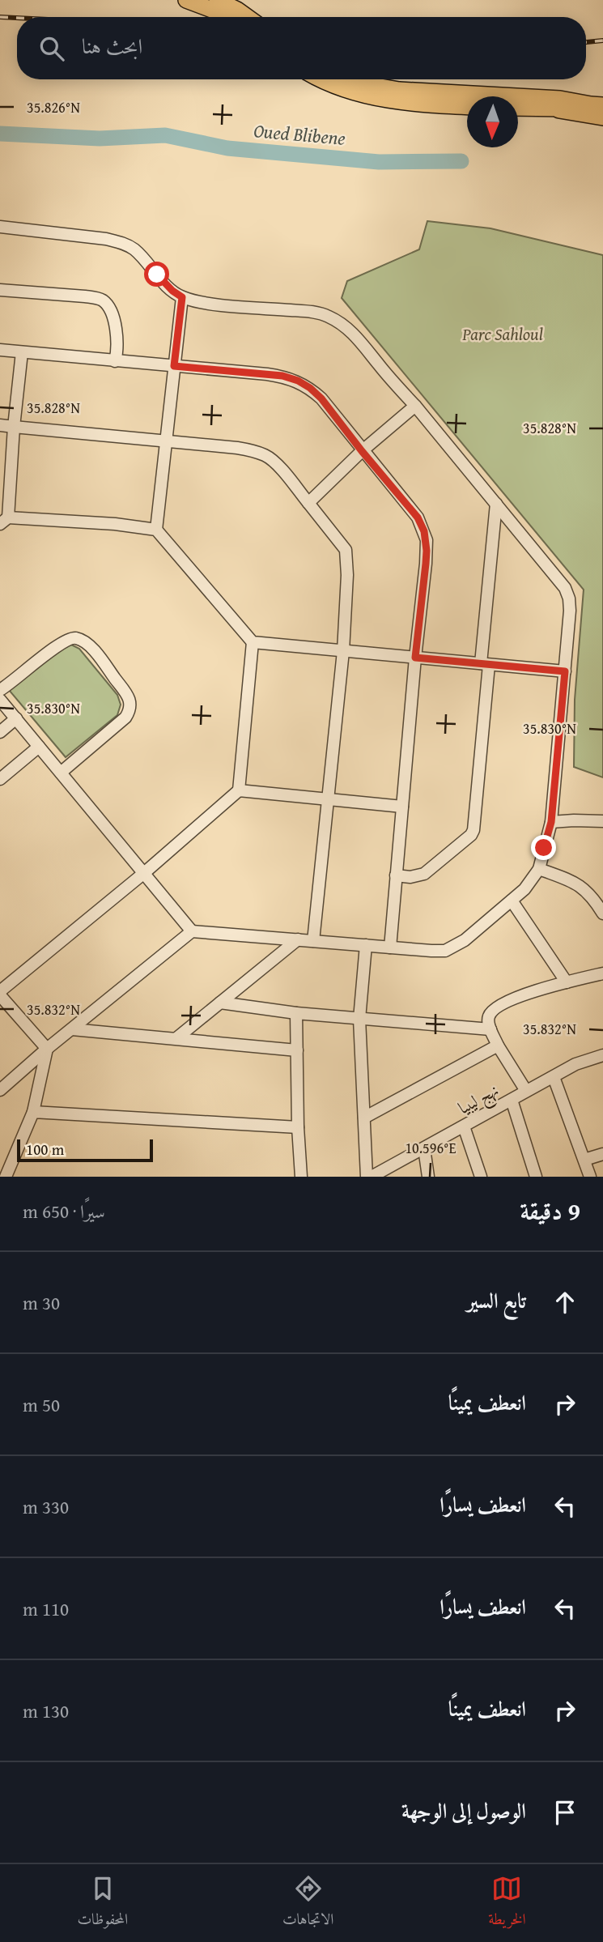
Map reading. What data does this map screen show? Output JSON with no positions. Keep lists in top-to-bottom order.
{
  "streets": {
    "street": ["نهج ليبيا"]
  },
  "water": ["Oued Blibene"],
  "parks": ["Parc Sahloul"],
  "scale_bar": "100 m",
  "north": "bottom",
  "page": {
    "search": "ابحث هنا",
    "scale": "100 m",
    "heading": ["9 دقيقة", "سيرًا · 650 m"],
    "list": [
      ["تابع السير", "30 m"],
      ["انعطف يمينًا", "50 m"],
      ["انعطف يسارًا", "330 m"],
      ["انعطف يسارًا", "110 m"],
      ["انعطف يمينًا", "130 m"],
      "الوصول إلى الوجهة"
    ],
    "nav": ["الخريطة", "الاتجاهات", "المحفوظات"]
  },
  "coordinates": [
    "35.826°N",
    "35.828°N",
    "35.830°N",
    "35.832°N",
    "10.596°E"
  ]
}
